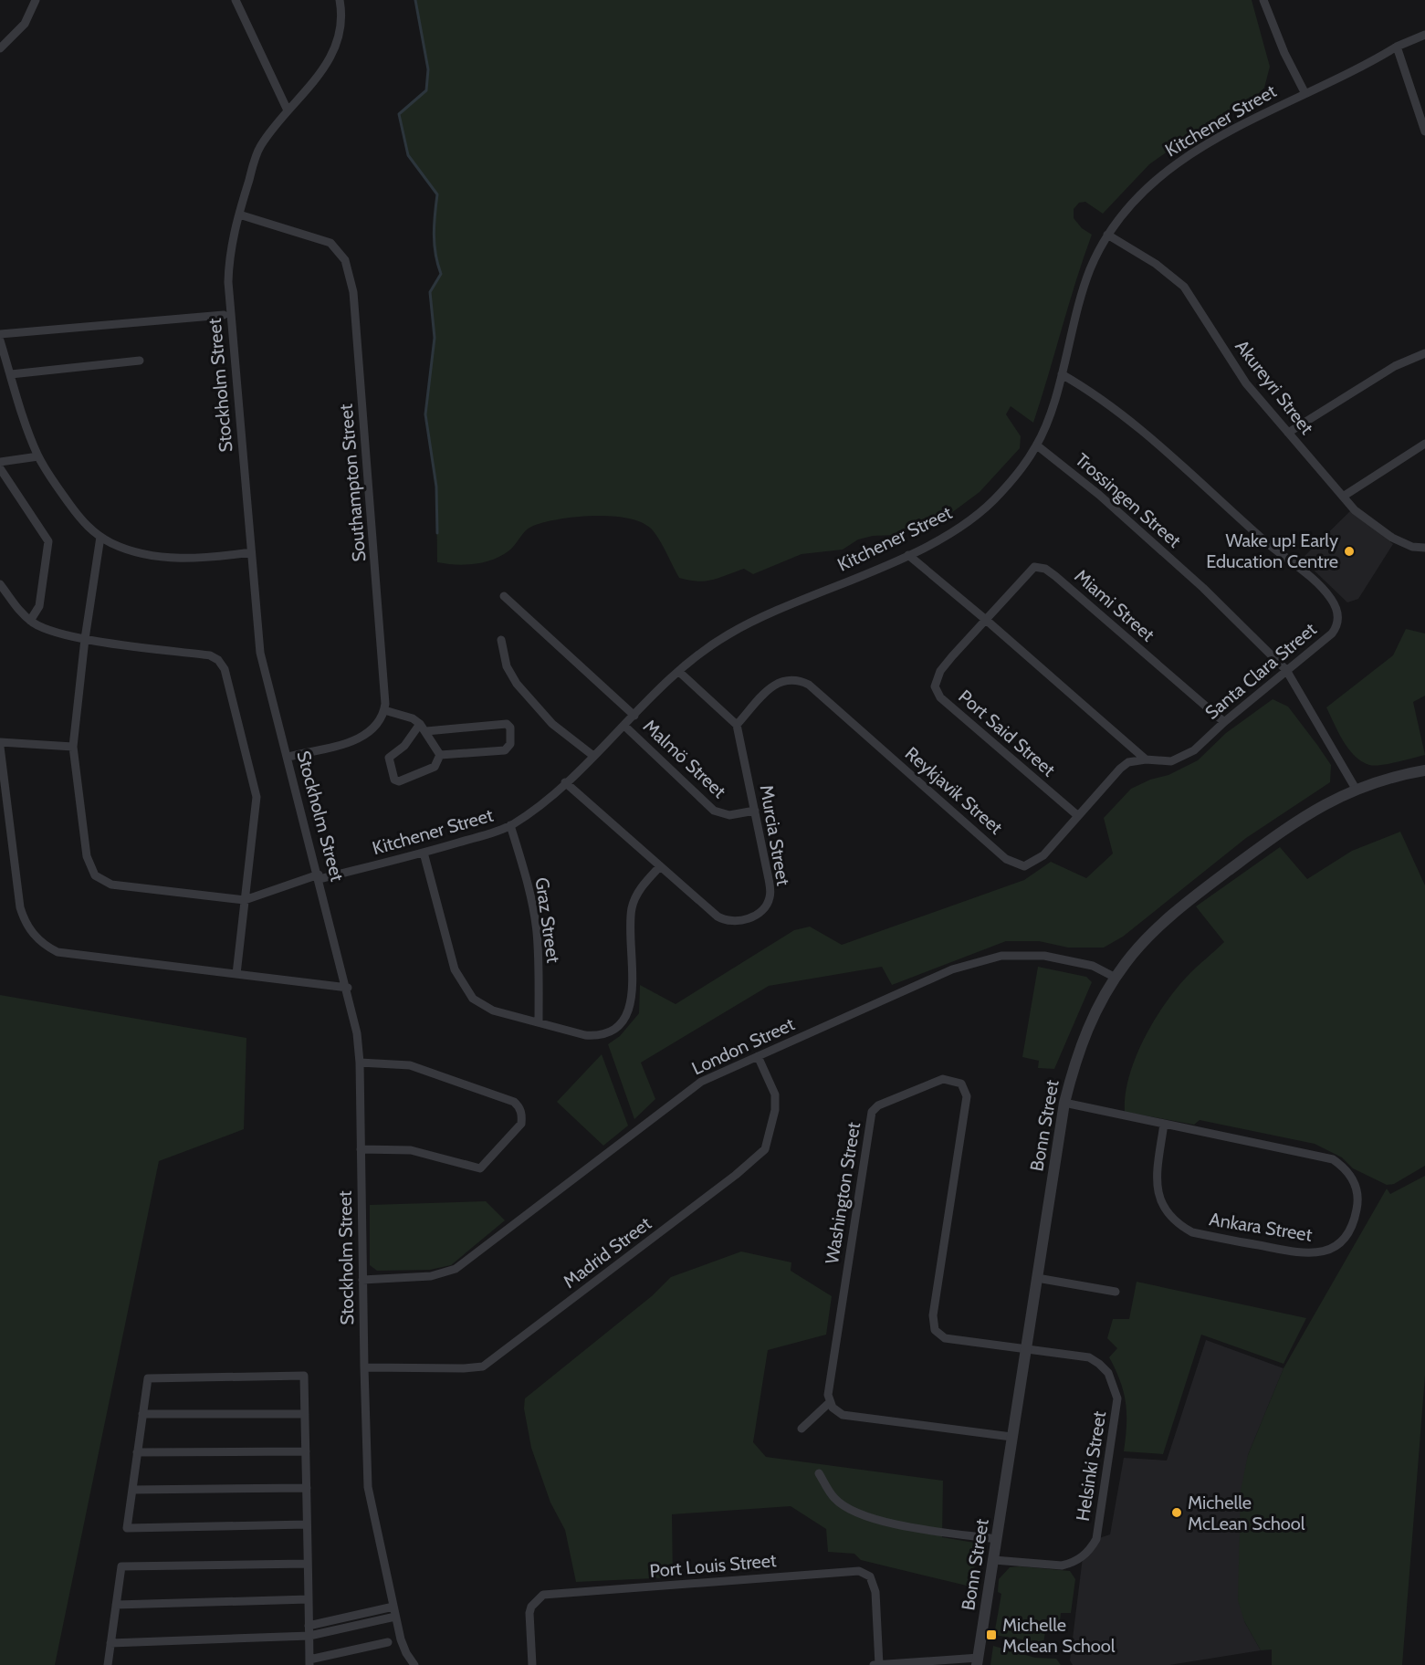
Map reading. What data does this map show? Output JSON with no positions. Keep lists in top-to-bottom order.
{
  "streets": {
    "street": [
      "Kitchener Street",
      "Stockholm Street",
      "Akureyri Street",
      "Southampton Street",
      "Trossingen Street",
      "Miami Street",
      "Santa Clara Street",
      "Port Said Street",
      "Malmö Street",
      "Reykjavik Street",
      "Murcia Street",
      "Graz Street",
      "London Street",
      "Bonn Street",
      "Washington Street",
      "Ankara Street",
      "Madrid Street",
      "Helsinki Street",
      "Port Louis Street"
    ]
  },
  "crossings": [
    ["Kitchener Street", "Stockholm Street"],
    ["Kitchener Street", "Akureyri Street"],
    ["Kitchener Street", "Trossingen Street"],
    ["Kitchener Street", "Santa Clara Street"],
    ["Kitchener Street", "Malmö Street"],
    ["Kitchener Street", "Murcia Street"],
    ["Kitchener Street", "Graz Street"],
    ["Stockholm Street", "Southampton Street"],
    ["Stockholm Street", "London Street"],
    ["Stockholm Street", "Madrid Street"],
    ["Trossingen Street", "Santa Clara Street"],
    ["Trossingen Street", "Bonn Street"],
    ["Miami Street", "Santa Clara Street"],
    ["Miami Street", "Port Said Street"],
    ["Santa Clara Street", "Reykjavik Street"],
    ["Port Said Street", "Reykjavik Street"],
    ["Malmö Street", "Murcia Street"],
    ["Reykjavik Street", "Murcia Street"],
    ["London Street", "Bonn Street"],
    ["London Street", "Madrid Street"],
    ["Bonn Street", "Washington Street"],
    ["Bonn Street", "Ankara Street"],
    ["Bonn Street", "Helsinki Street"],
    ["Washington Street", "Helsinki Street"]
  ],
  "places": {
    "other": ["Wake up! Early Education Centre", "Michelle McLean School"],
    "transit": ["Michelle Mclean School"]
  }
}
